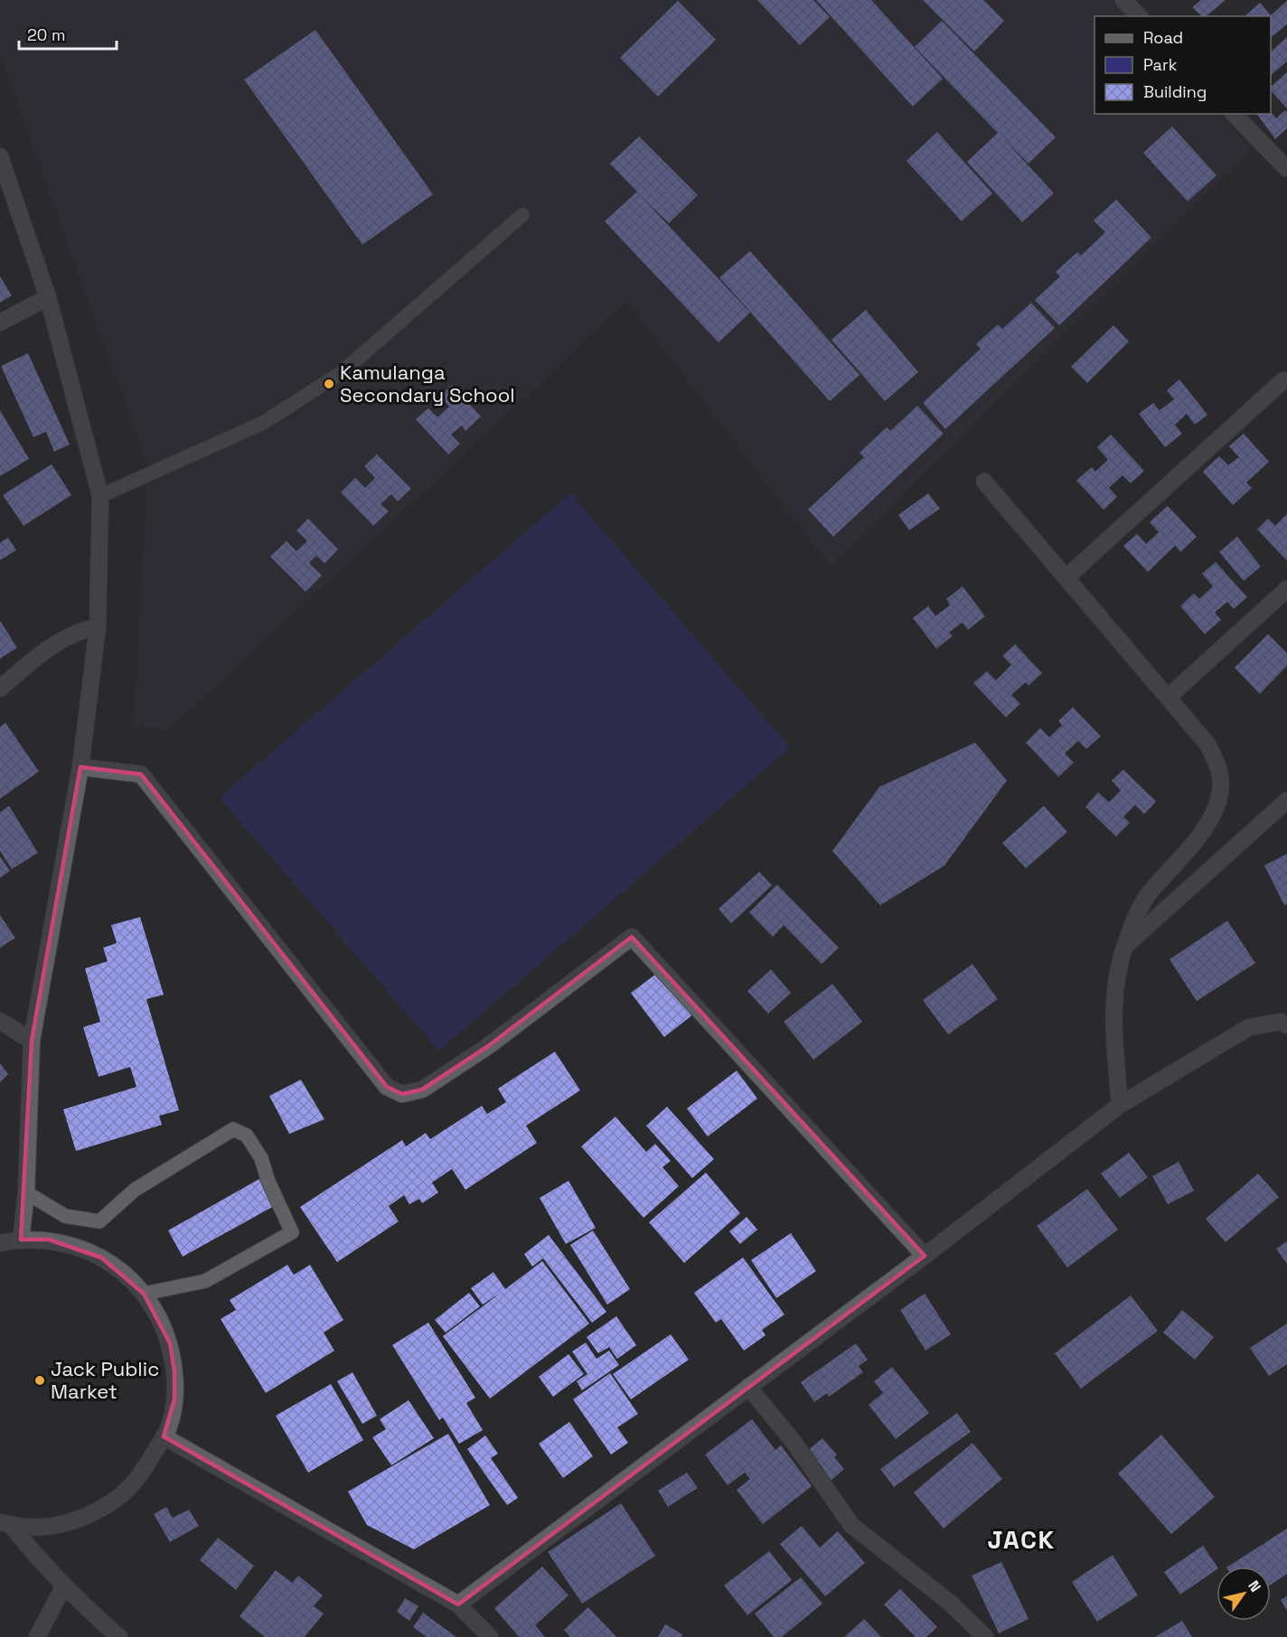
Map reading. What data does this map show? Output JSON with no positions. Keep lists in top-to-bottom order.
{
  "districts": ["JACK"],
  "places": ["Kamulanga Secondary School", "Jack Public Market"],
  "legend": ["Road", "Park", "Building"],
  "scale_bar": "20 m",
  "north": "top right"
}
